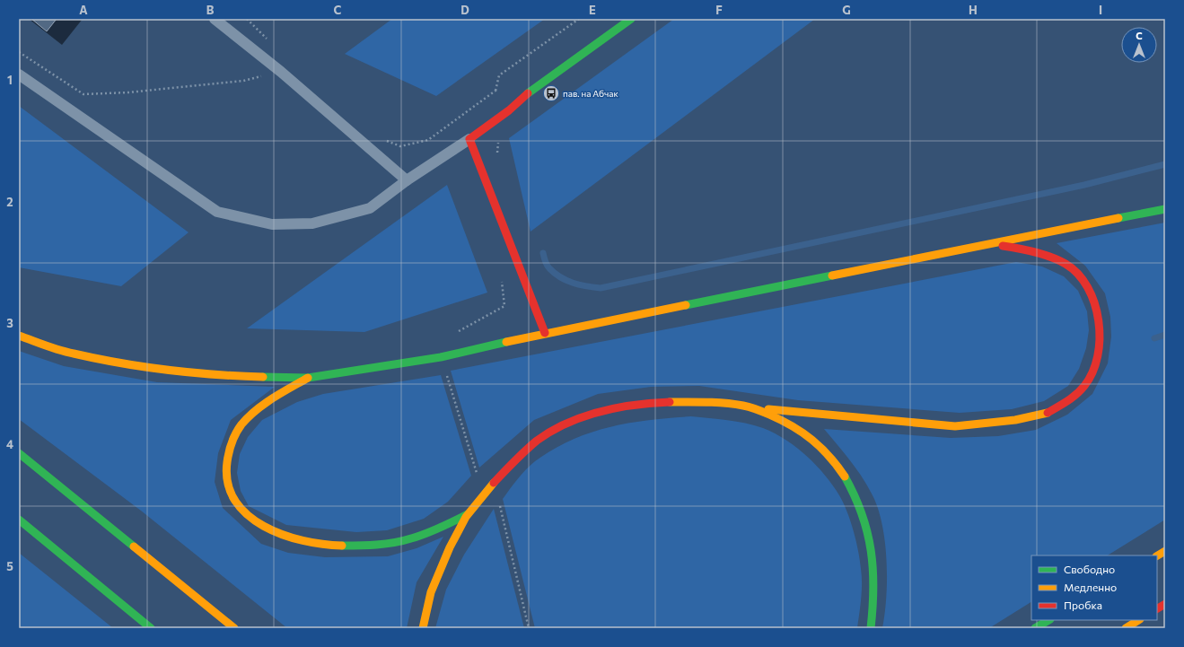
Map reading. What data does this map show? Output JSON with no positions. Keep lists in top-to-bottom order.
{
  "places": {
    "bus stop": ["пав. на Абчак"]
  },
  "legend": ["Свободно", "Медленно", "Пробка"],
  "north": "top",
  "grid": {
    "columns": [
      "A",
      "B",
      "C",
      "D",
      "E",
      "F",
      "G",
      "H",
      "I"
    ],
    "rows": [
      "1",
      "2",
      "3",
      "4",
      "5"
    ]
  }
}
